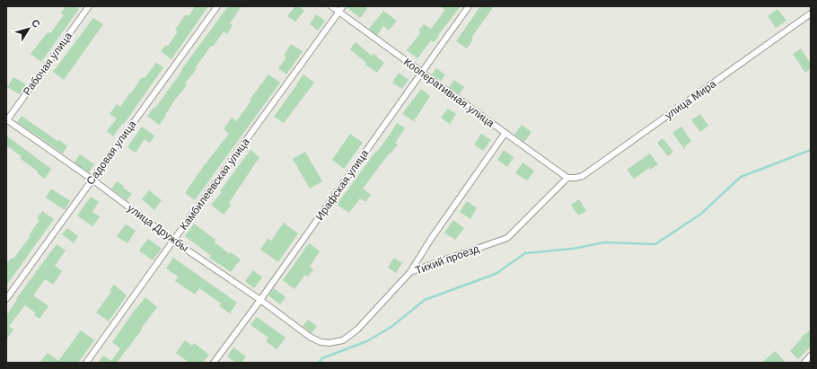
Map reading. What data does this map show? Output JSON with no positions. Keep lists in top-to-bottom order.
{
  "streets": {
    "street": [
      "Рабочая улица",
      "Кооперативная улица",
      "улица Мира",
      "Садовая улица",
      "Камбилеевская улица",
      "Ирафская улица",
      "улица Дружбы",
      "Тихий проезд"
    ]
  },
  "crossings": [
    ["Рабочая улица", "улица Дружбы"],
    ["Кооперативная улица", "улица Мира"],
    ["Кооперативная улица", "Камбилеевская улица"],
    ["Кооперативная улица", "Ирафская улица"],
    ["Кооперативная улица", "Тихий проезд"],
    ["улица Мира", "Тихий проезд"],
    ["Садовая улица", "улица Дружбы"],
    ["Камбилеевская улица", "улица Дружбы"],
    ["Ирафская улица", "улица Дружбы"],
    ["улица Дружбы", "Тихий проезд"]
  ],
  "north": "top right"
}
